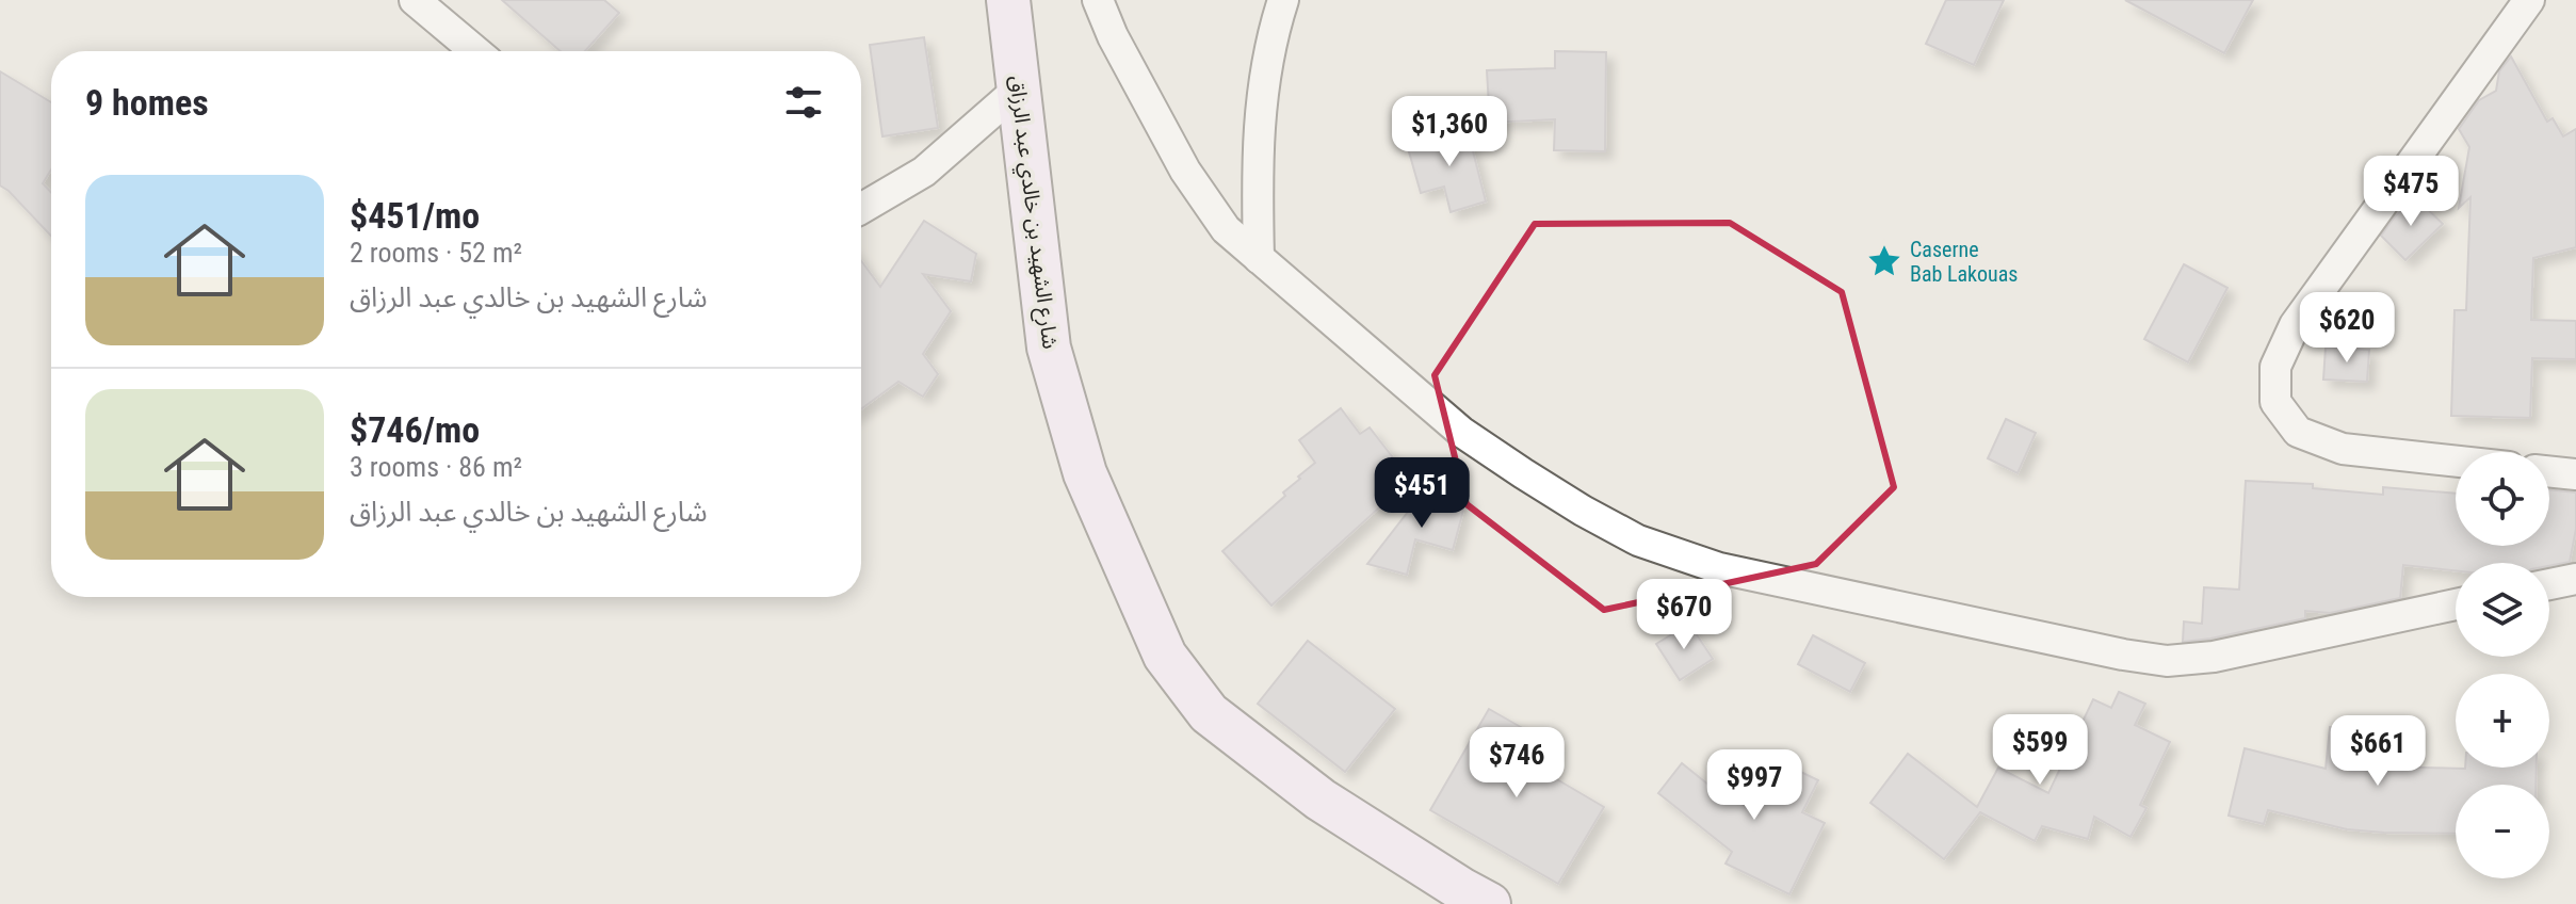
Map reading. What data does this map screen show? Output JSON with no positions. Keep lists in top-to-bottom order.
{
  "streets": {
    "main road": ["شارع الشهيد بن خالدي عبد الرزاق"]
  },
  "places": {
    "place": ["Caserne Bab Lakouas"]
  },
  "page": {
    "heading": "9 homes",
    "price": [
      "$1,360",
      "$475",
      "$620",
      "$451",
      "$670",
      "$599",
      "$661",
      "$746",
      "$997"
    ],
    "list": [
      {
        "name": "$451/mo",
        "note": "2 rooms · 52 m² · شارع الشهيد بن خالدي عبد الرزاق"
      },
      {
        "name": "$746/mo",
        "note": "3 rooms · 86 m² · شارع الشهيد بن خالدي عبد الرزاق"
      }
    ],
    "map_buttons": ["+", "−"]
  }
}
